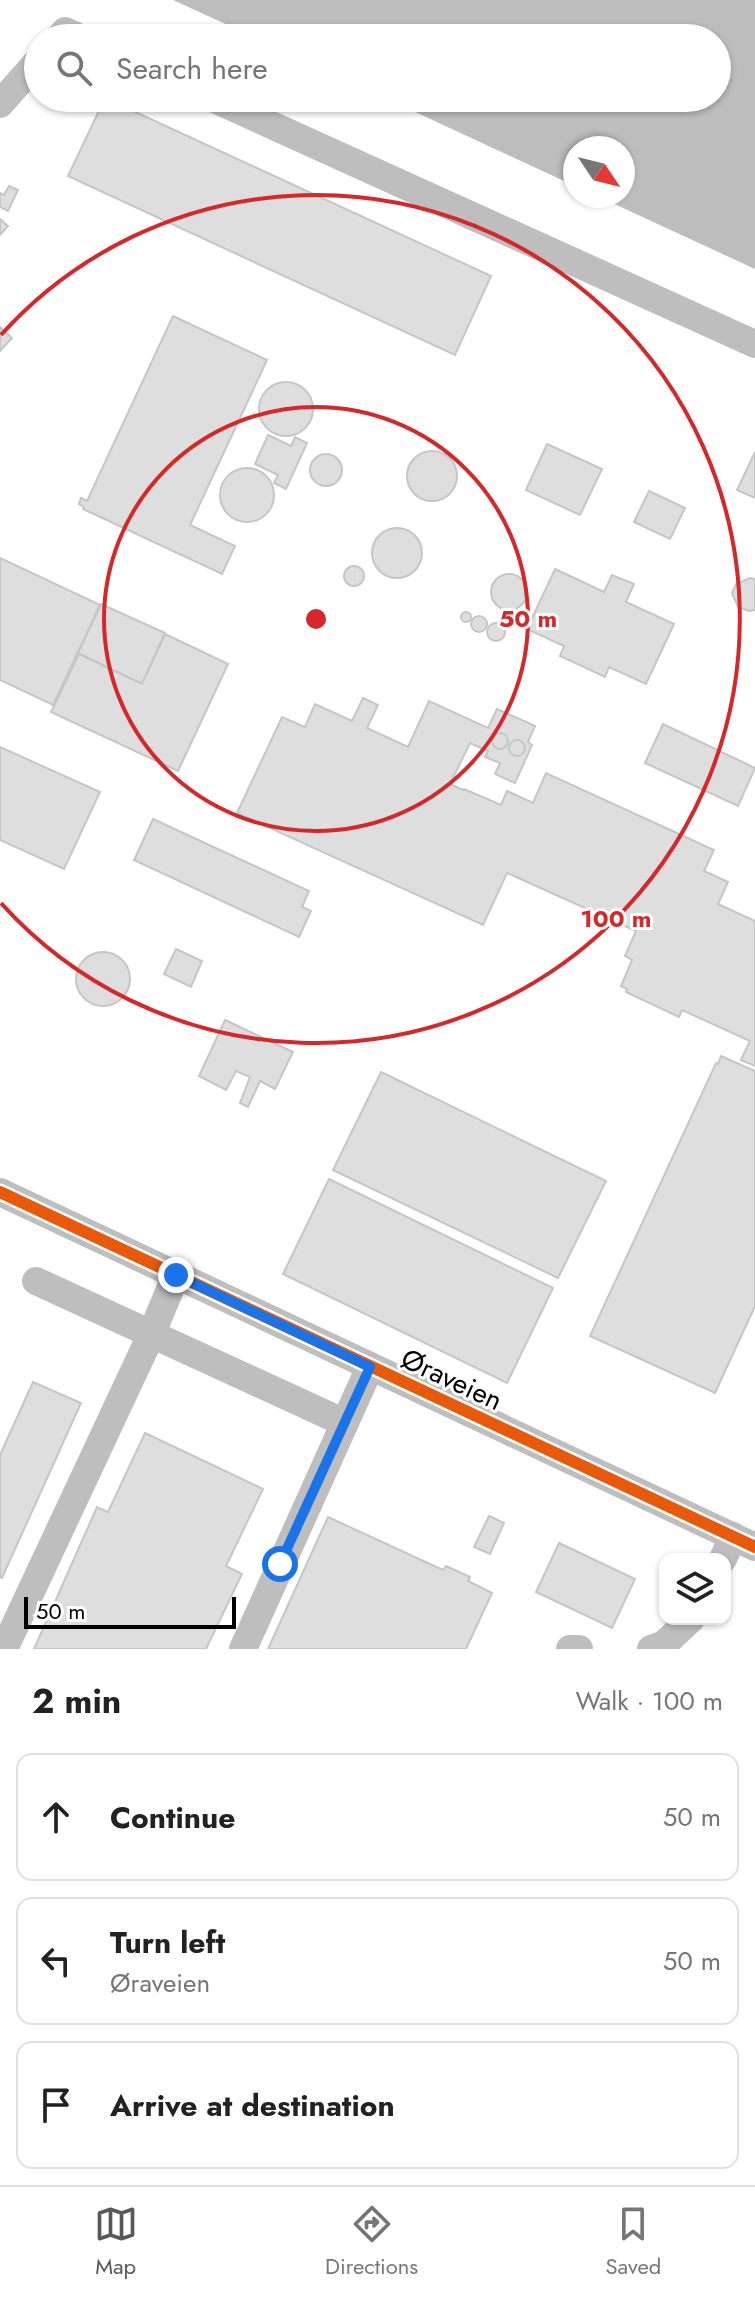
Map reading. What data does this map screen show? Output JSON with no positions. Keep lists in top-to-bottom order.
{
  "streets": {
    "street": ["Øraveien"]
  },
  "scale_bar": "50 m",
  "north": "bottom right",
  "page": {
    "search": "Search here",
    "scale": "50 m",
    "heading": ["2 min", "Walk · 100 m"],
    "list": [
      ["Continue", "50 m"],
      ["Turn left", "Øraveien", "50 m"],
      "Arrive at destination"
    ],
    "nav": ["Map", "Directions", "Saved"]
  },
  "rings": ["50 m", "100 m"]
}
